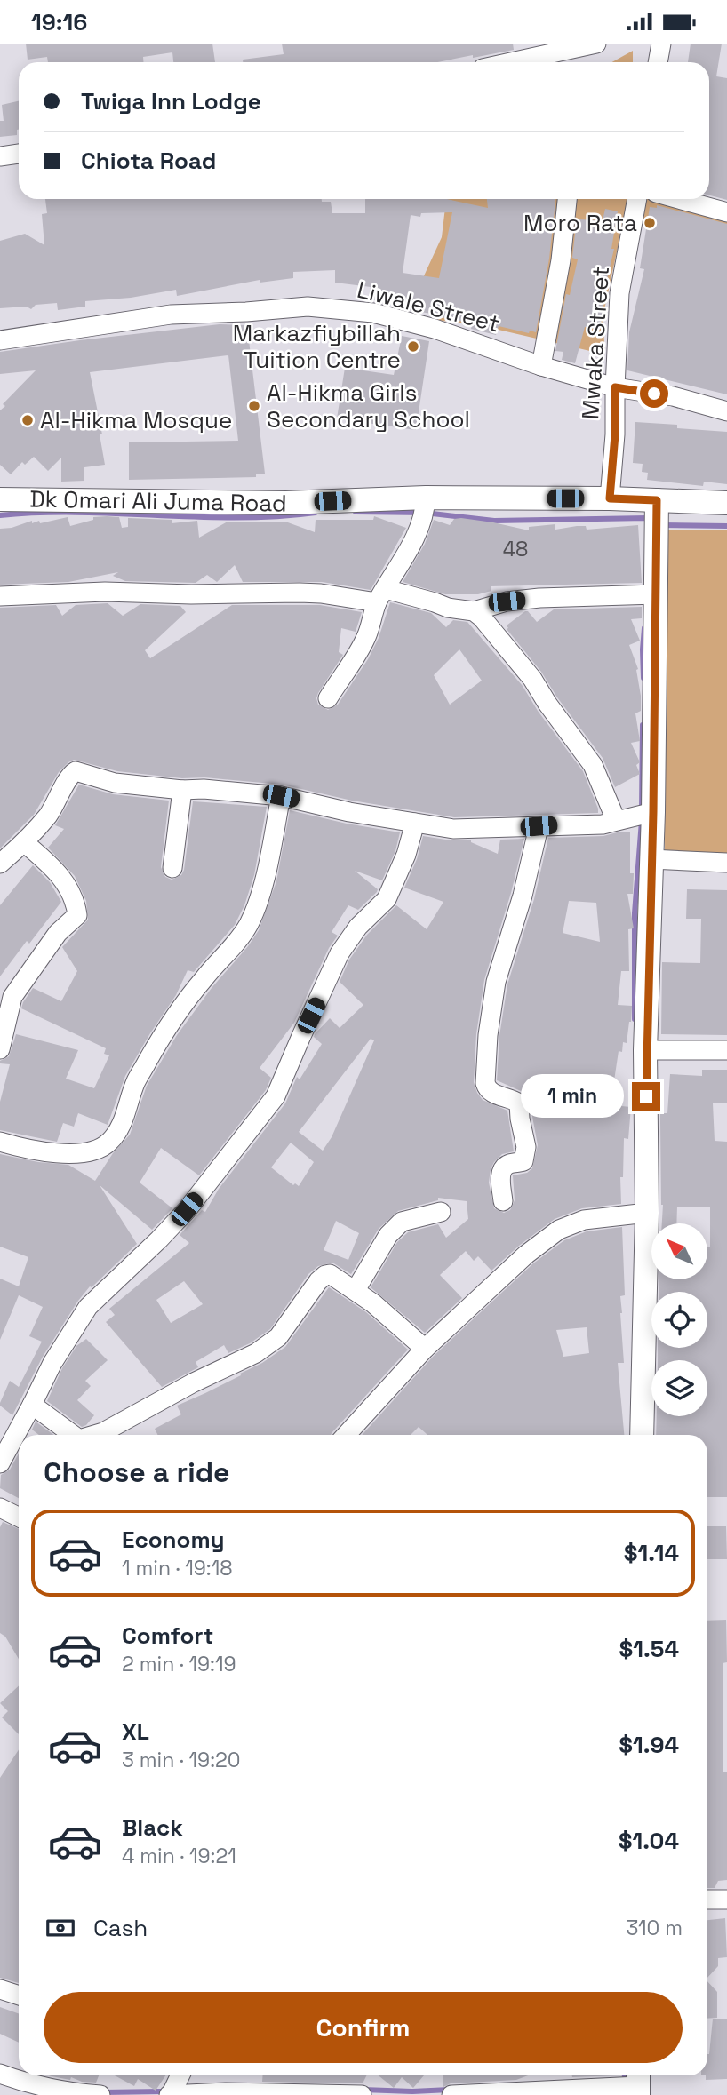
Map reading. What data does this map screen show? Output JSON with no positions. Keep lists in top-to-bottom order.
{
  "streets": {
    "street": ["Liwale Street", "Mwaka Street", "Dk Omari Ali Juma Road"]
  },
  "crossings": [
    ["Liwale Street", "Mwaka Street"],
    ["Mwaka Street", "Dk Omari Ali Juma Road"]
  ],
  "places": [
    "Moro Rata",
    "Markazfiybillah Tuition Centre",
    "Al-Hikma Girls Secondary School",
    "Al-Hikma Mosque"
  ],
  "house_numbers": ["48"],
  "north": "top left",
  "page": {
    "status": "19:16",
    "banner": ["Twiga Inn Lodge", "Chiota Road"],
    "bubble": "1 min",
    "heading": "Choose a ride",
    "list": [
      {
        "name": "Economy",
        "note": "1 min · 19:18",
        "value": "$1.14"
      },
      {
        "name": "Comfort",
        "note": "2 min · 19:19",
        "value": "$1.54"
      },
      {
        "name": "XL",
        "note": "3 min · 19:20",
        "value": "$1.94"
      },
      {
        "name": "Black",
        "note": "4 min · 19:21",
        "value": "$1.04"
      }
    ],
    "pay": ["Cash", "310 m"],
    "buttons": "Confirm"
  }
}
